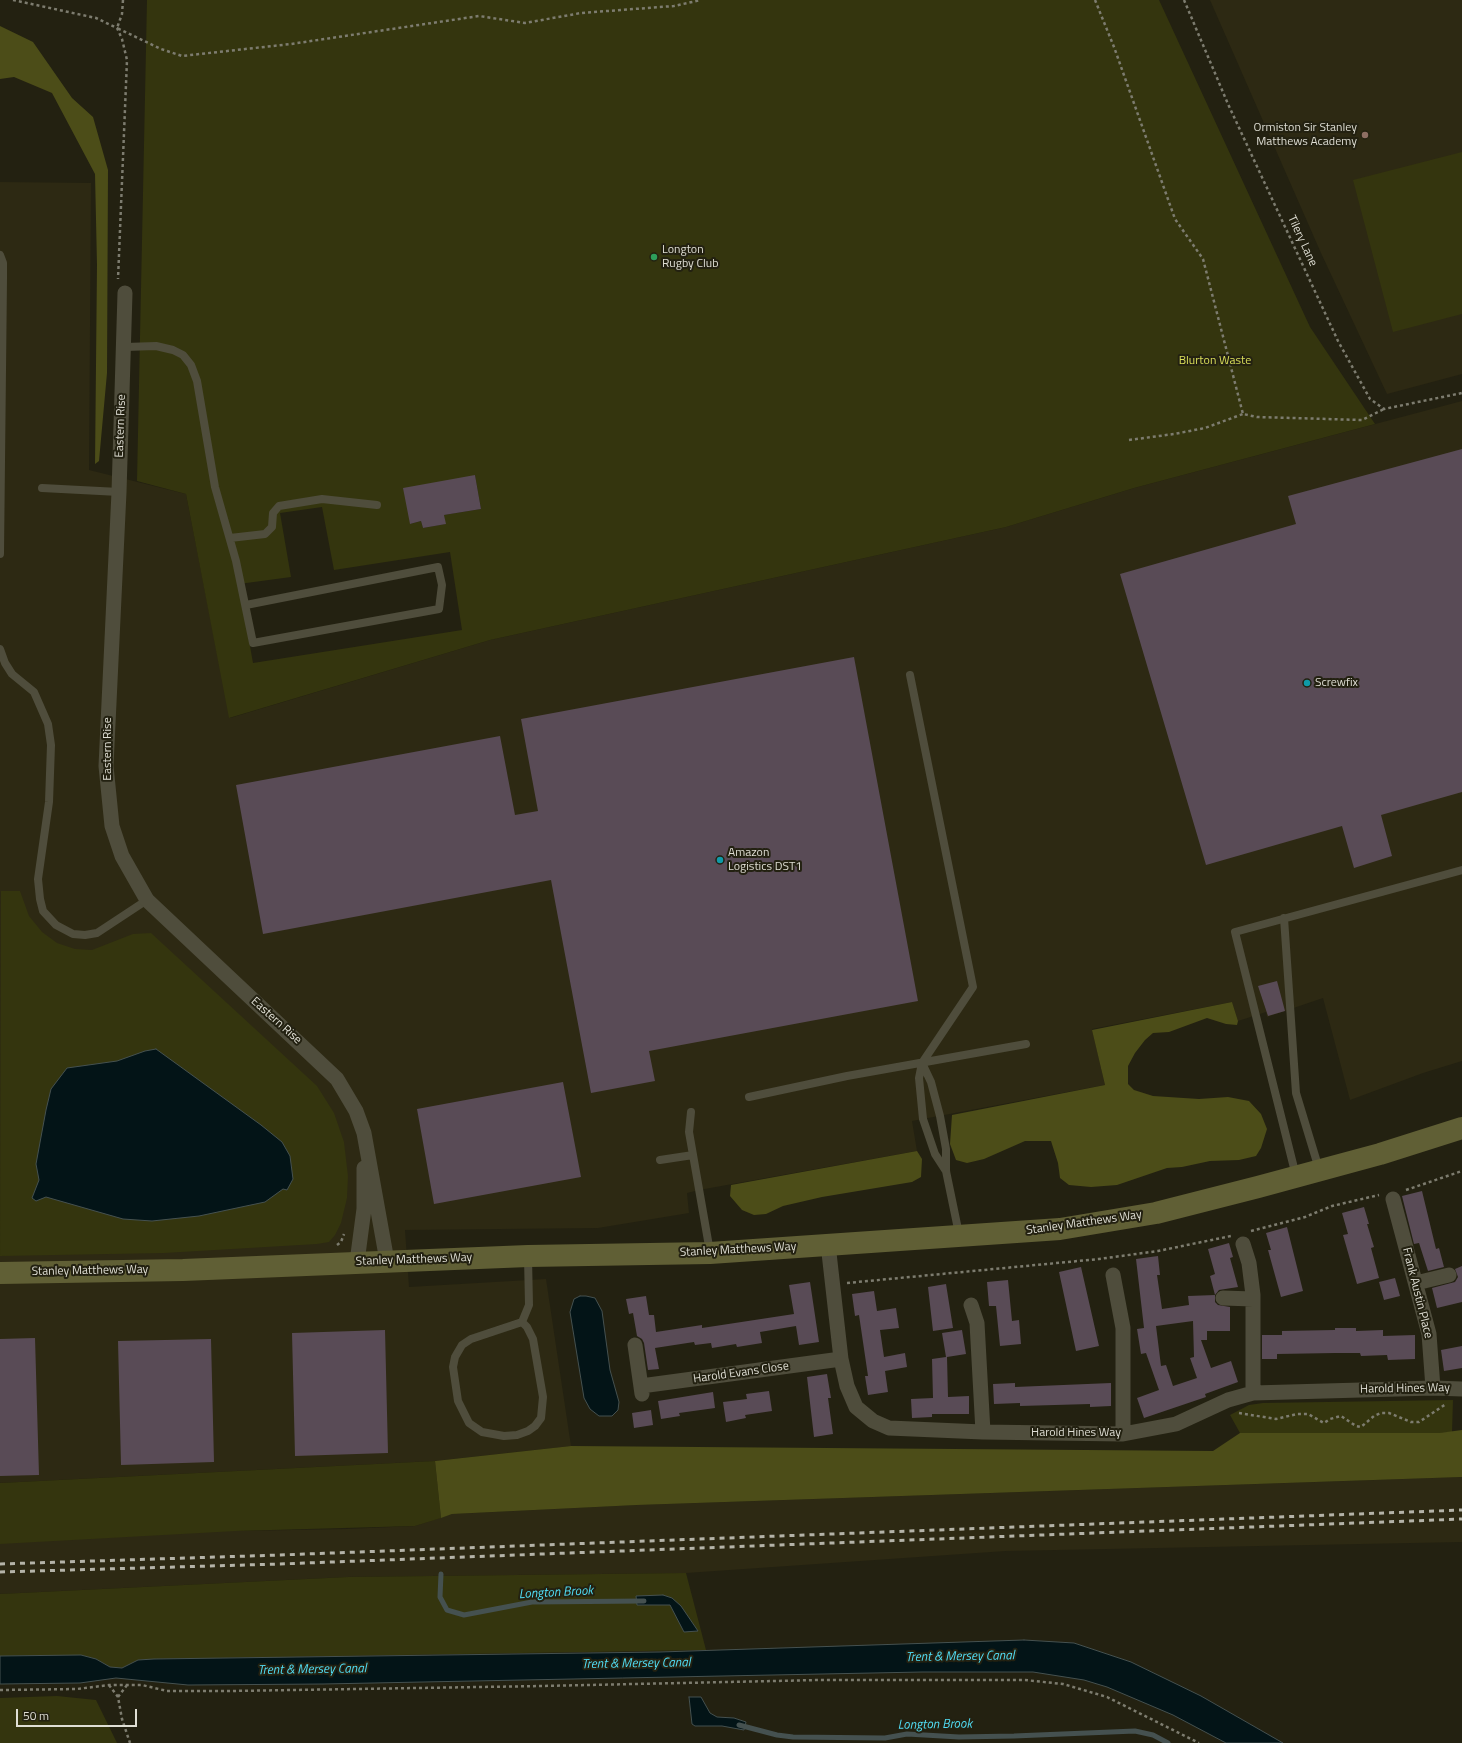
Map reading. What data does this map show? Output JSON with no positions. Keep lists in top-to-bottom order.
{
  "streets": {
    "main road": ["Stanley Matthews Way"],
    "street": [
      "Eastern Rise",
      "Frank Austin Place",
      "Harold Evans Close",
      "Harold Hines Way"
    ],
    "path": ["Tilery Lane"]
  },
  "crossings": [
    ["Eastern Rise", "Stanley Matthews Way"],
    ["Stanley Matthews Way", "Harold Hines Way"],
    ["Frank Austin Place", "Harold Hines Way"],
    ["Harold Evans Close", "Harold Hines Way"]
  ],
  "water": ["Longton Brook", "Trent & Mersey Canal"],
  "parks": ["Blurton Waste"],
  "places": [
    "Ormiston Sir Stanley Matthews Academy",
    "Longton Rugby Club",
    "Screwfix",
    "Amazon Logistics DST1"
  ],
  "scale_bar": "50 m"
}
